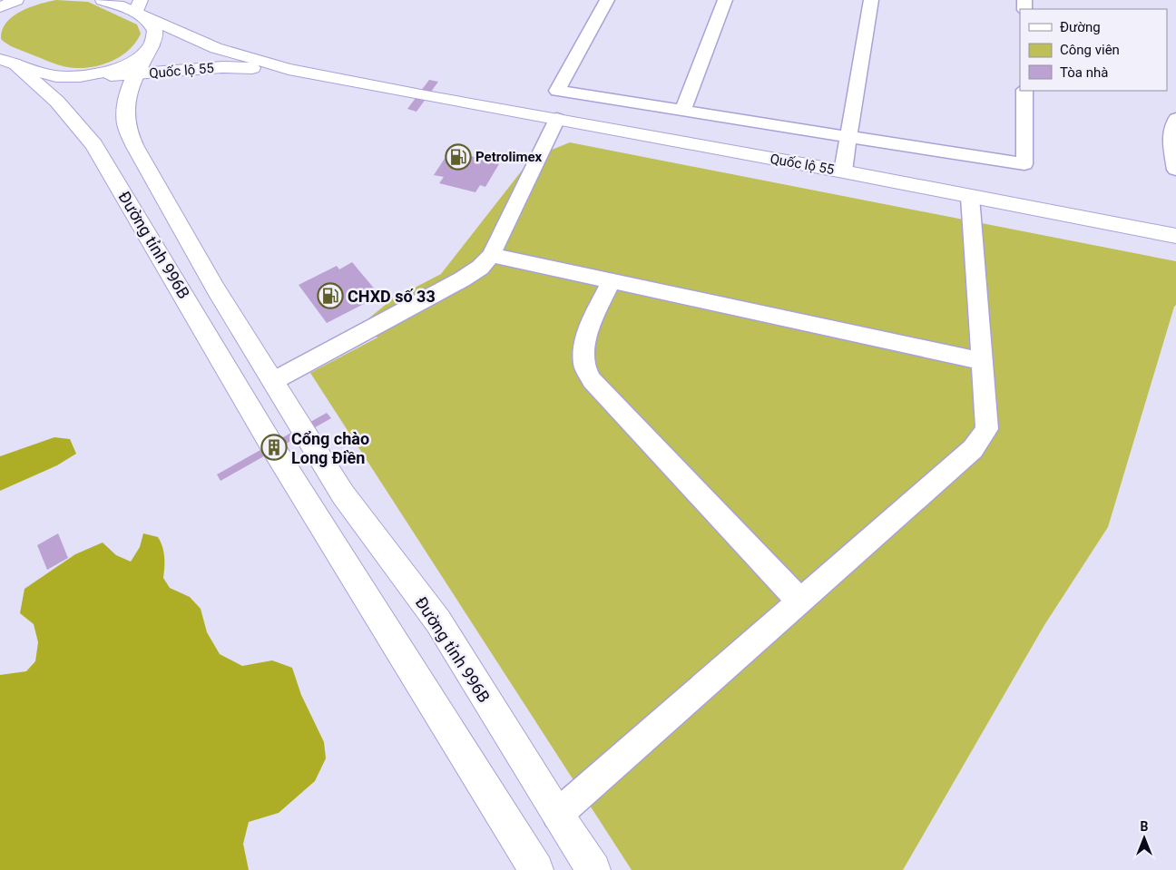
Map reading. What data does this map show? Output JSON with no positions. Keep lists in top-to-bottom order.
{
  "streets": {
    "main road": ["Quốc lộ 55", "Đường tỉnh 996B"]
  },
  "crossings": [
    ["Quốc lộ 55", "Đường tỉnh 996B"]
  ],
  "places": {
    "fuel station": ["Petrolimex", "CHXD số 33"],
    "building": ["Cổng chào Long Điền"]
  },
  "legend": ["Đường", "Công viên", "Tòa nhà"],
  "north": "top"
}
